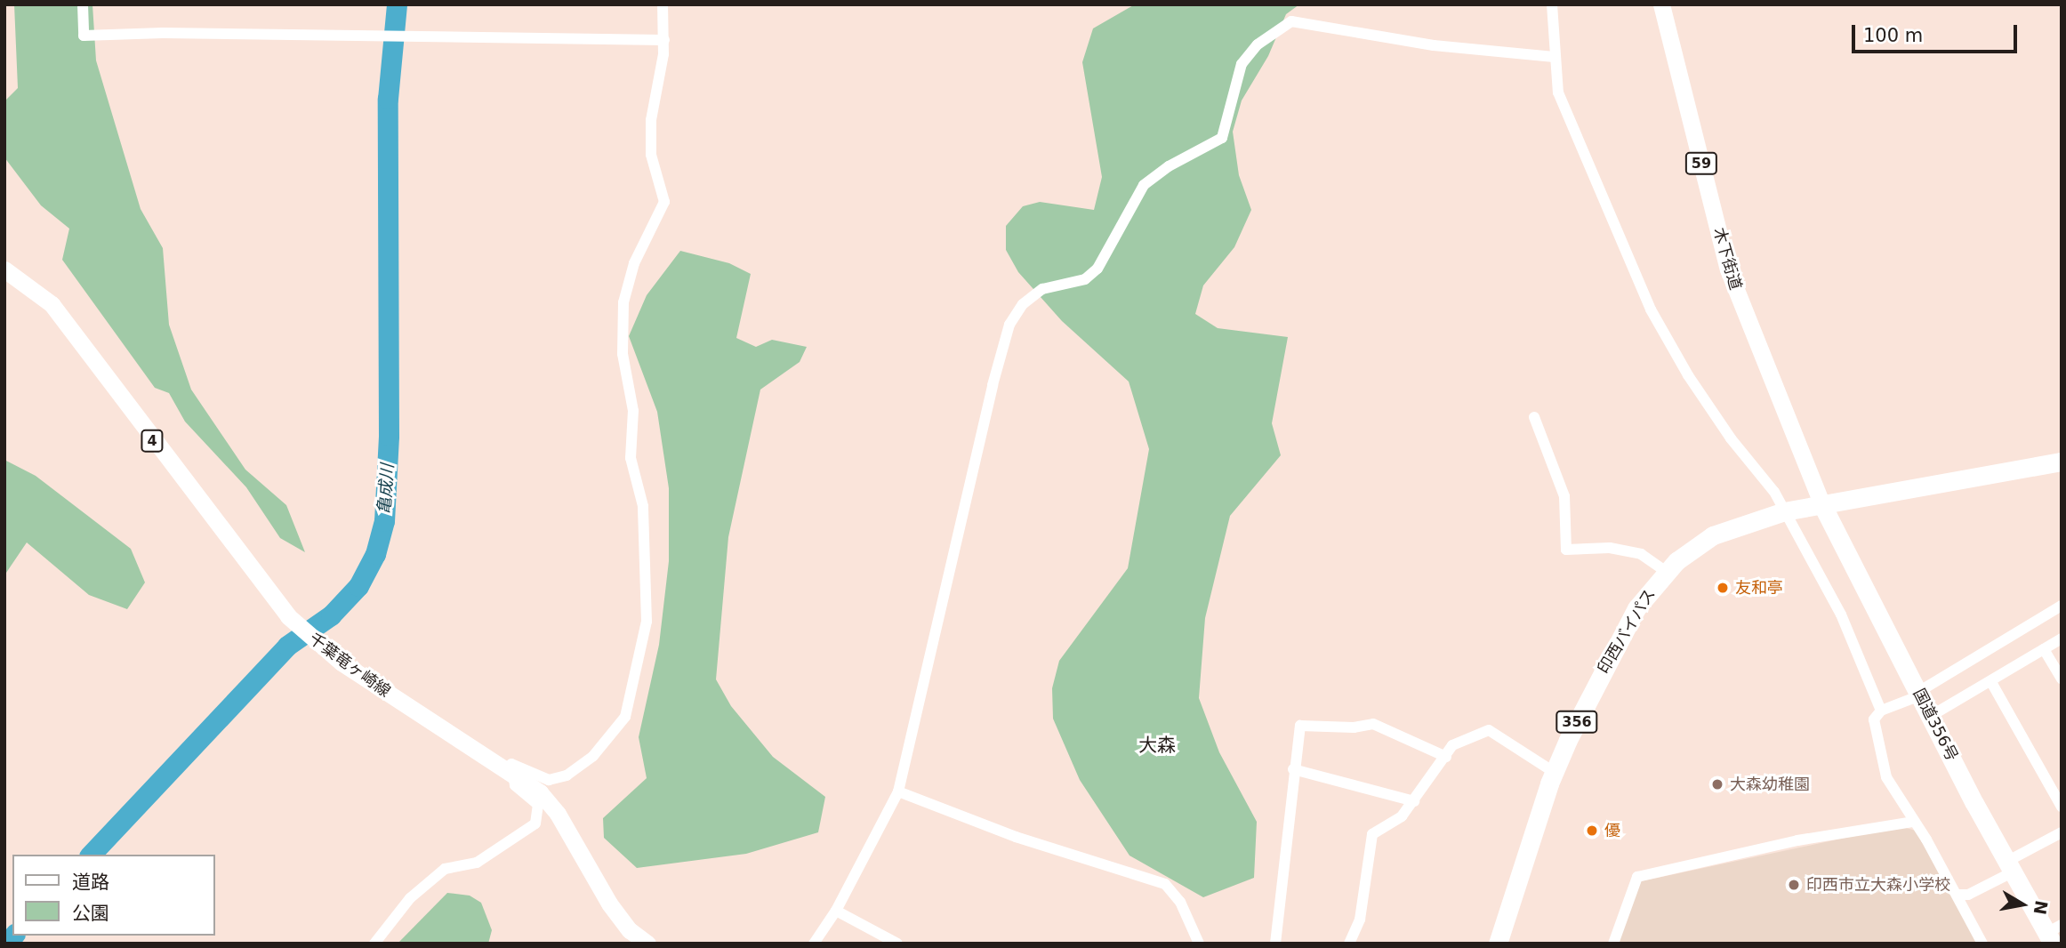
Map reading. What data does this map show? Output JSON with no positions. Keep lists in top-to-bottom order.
{
  "streets": {
    "highway": ["印西バイパス", "356", "国道356号"],
    "main road": [
      "59",
      "木下街道",
      "4",
      "千葉竜ヶ崎線"
    ]
  },
  "crossings": [
    ["木下街道", "印西バイパス"],
    ["木下街道", "国道356号"],
    ["印西バイパス", "国道356号"]
  ],
  "districts": ["大森"],
  "water": ["亀成川"],
  "places": [
    "友和亭",
    "大森幼稚園",
    "優",
    "印西市立大森小学校"
  ],
  "legend": ["道路", "公園"],
  "scale_bar": "100 m",
  "north": "right"
}
